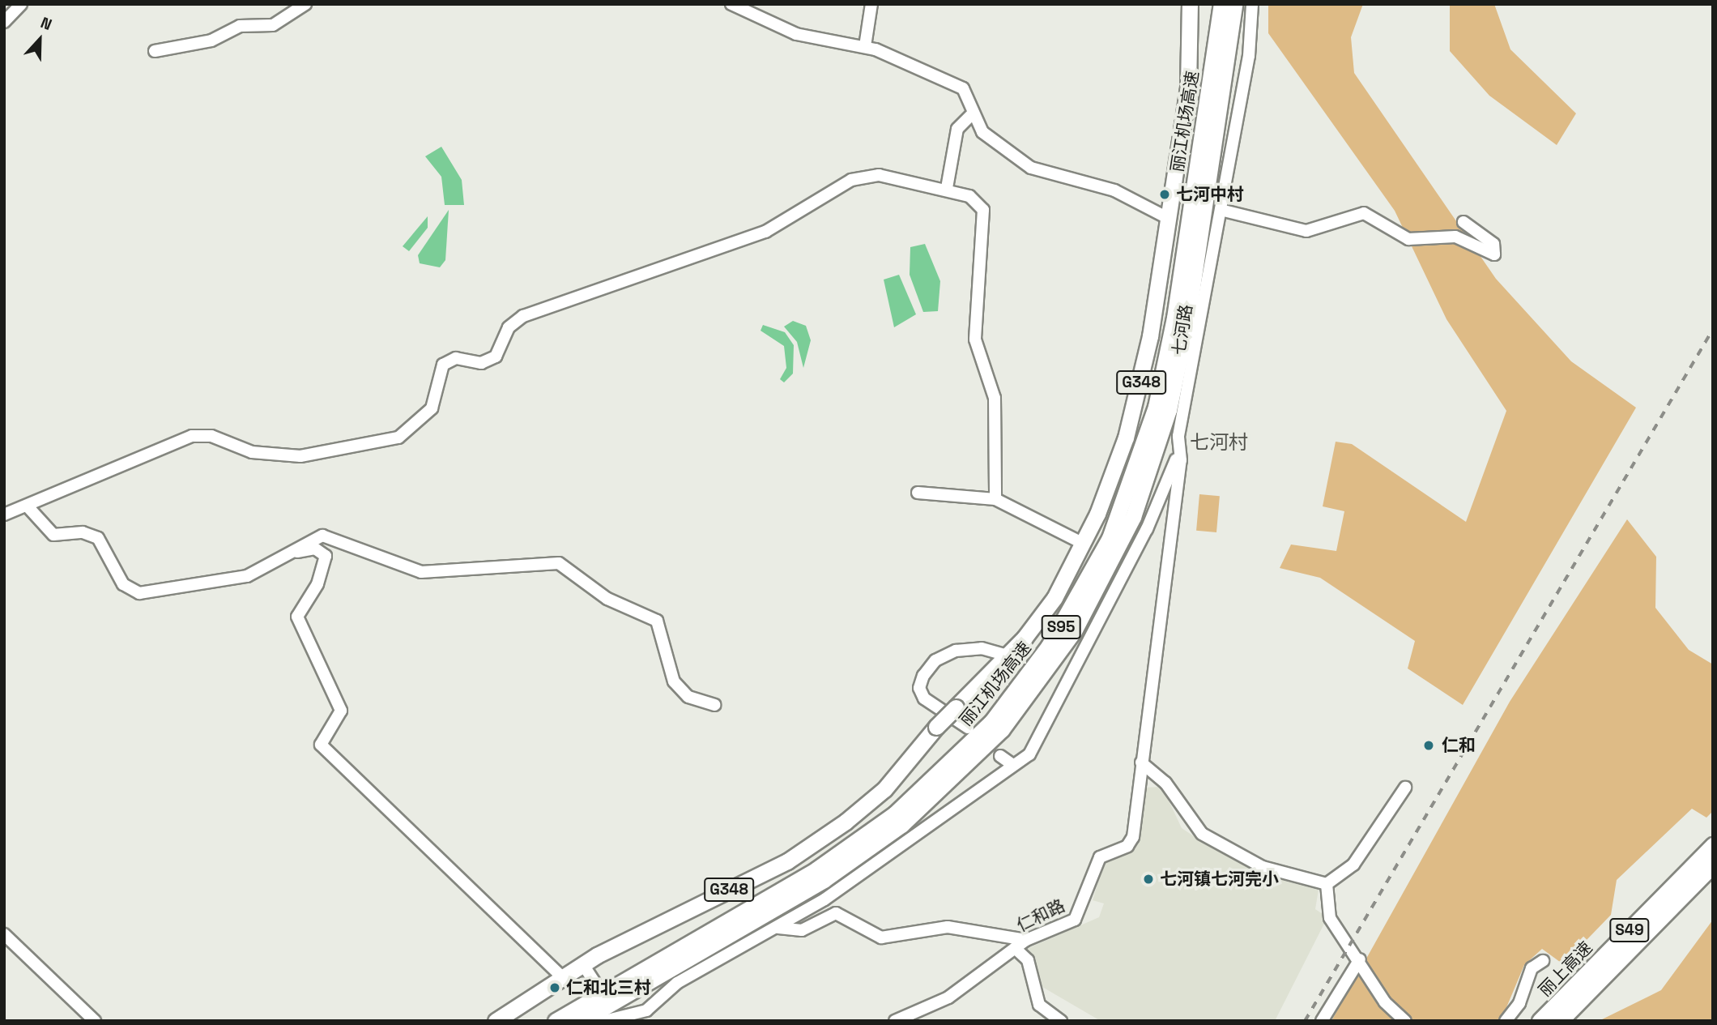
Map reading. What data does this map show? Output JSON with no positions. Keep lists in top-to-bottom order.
{
  "streets": {
    "highway": [
      "丽江机场高速",
      "G348",
      "S95",
      "S49",
      "丽上高速"
    ],
    "street": ["七河路", "仁和路"]
  },
  "crossings": [
    ["七河路", "仁和路"]
  ],
  "districts": ["七河村"],
  "places": [
    "七河中村",
    "仁和",
    "七河镇七河完小",
    "仁和北三村"
  ],
  "north": "top"
}
